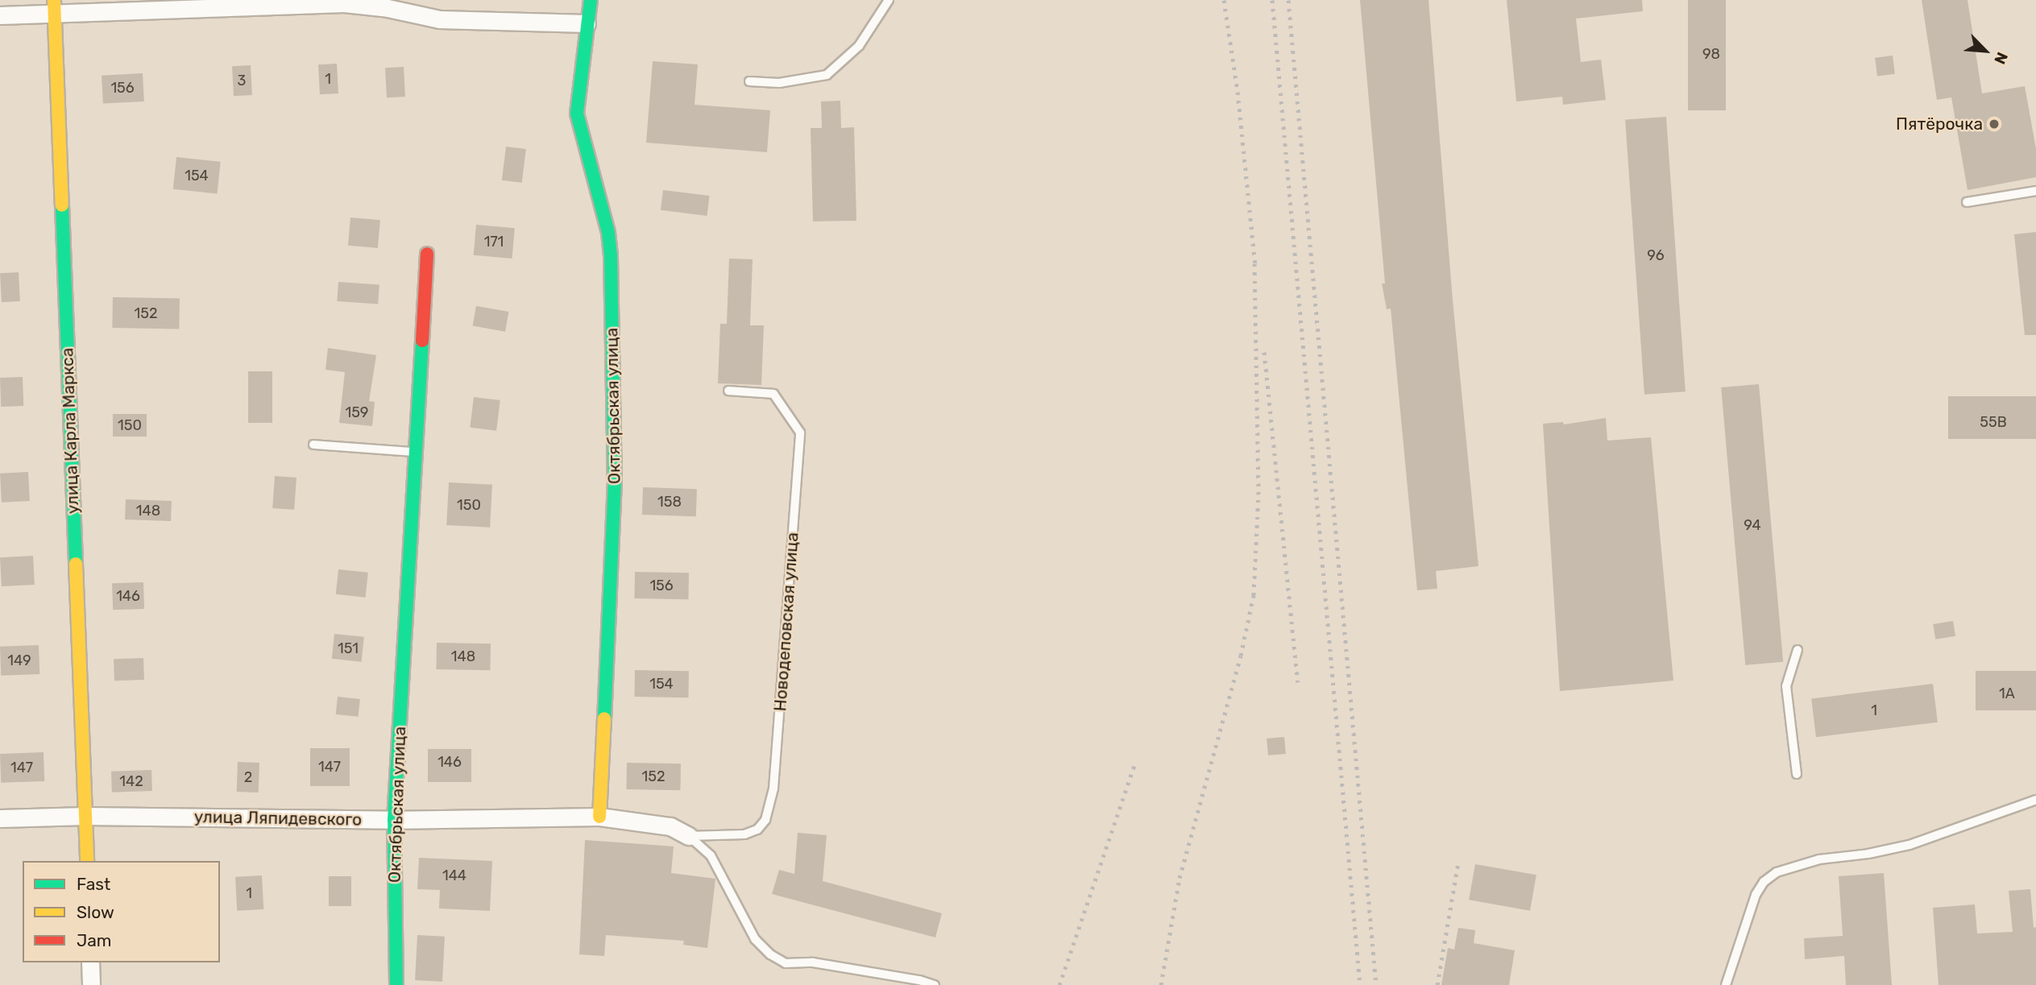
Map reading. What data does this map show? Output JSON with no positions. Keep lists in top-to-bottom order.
{
  "streets": {
    "street": ["Октябрьская улица", "улица Карла Маркса", "улица Ляпидевского"],
    "lane": ["Новодеповская улица"]
  },
  "crossings": [
    ["Октябрьская улица", "улица Ляпидевского"],
    ["улица Карла Маркса", "улица Ляпидевского"],
    ["Новодеповская улица", "улица Ляпидевского"]
  ],
  "places": ["Пятёрочка"],
  "house_numbers": [
    "98",
    "1",
    "3",
    "156",
    "154",
    "171",
    "96",
    "152",
    "159",
    "55В",
    "150",
    "158",
    "150",
    "148",
    "94",
    "156",
    "146",
    "151",
    "148",
    "149",
    "154",
    "1А",
    "1",
    "146",
    "147",
    "147",
    "152",
    "2",
    "142",
    "144",
    "1"
  ],
  "legend": ["Fast", "Slow", "Jam"],
  "north": "bottom right"
}
